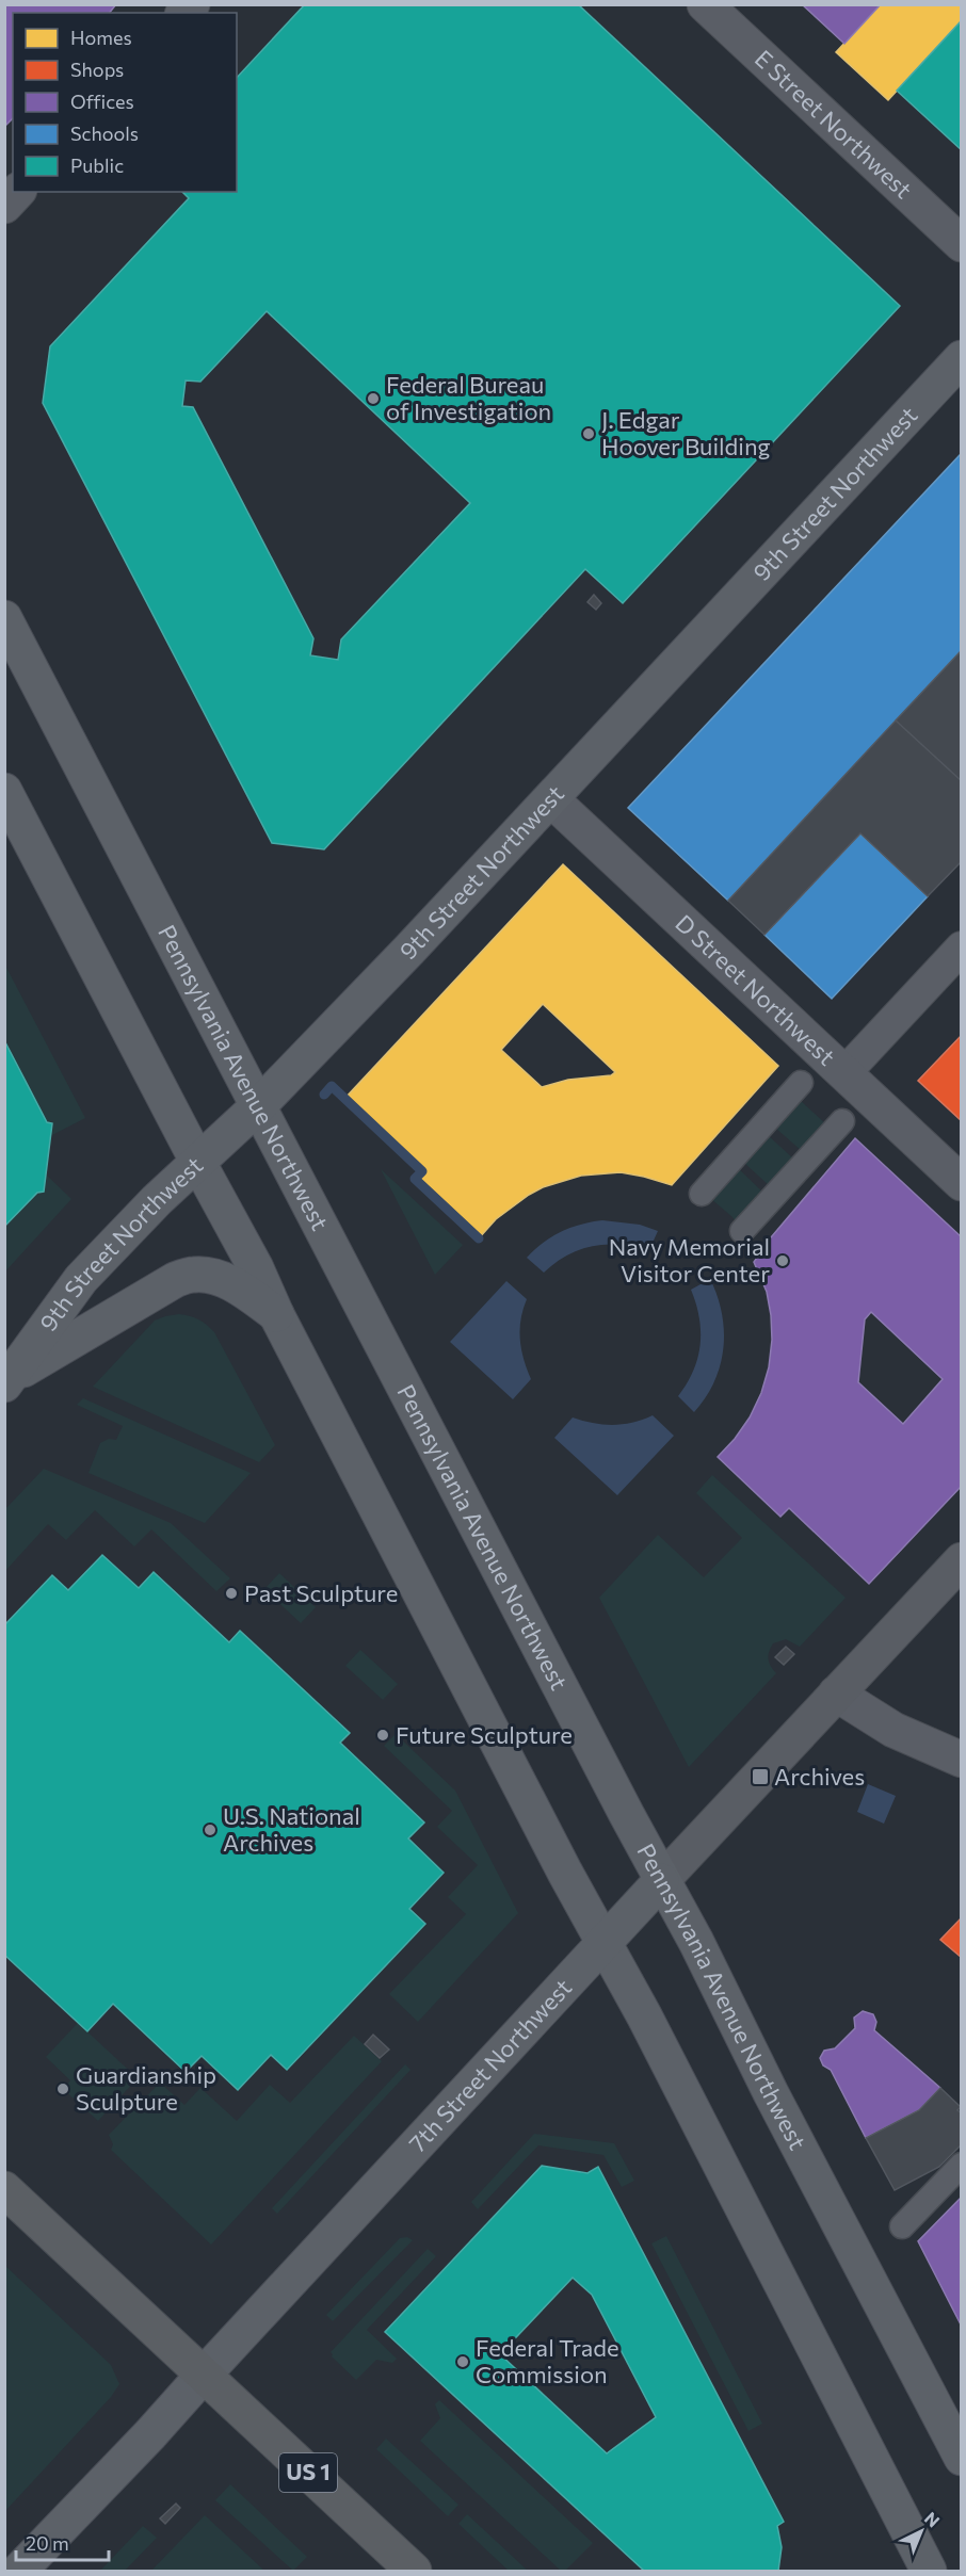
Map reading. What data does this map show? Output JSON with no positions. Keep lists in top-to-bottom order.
{
  "streets": {
    "highway": ["US 1"],
    "main road": ["9th Street Northwest", "Pennsylvania Avenue Northwest", "7th Street Northwest"],
    "street": ["E Street Northwest", "D Street Northwest"]
  },
  "crossings": [
    ["9th Street Northwest", "D Street Northwest"],
    ["9th Street Northwest", "Pennsylvania Avenue Northwest"],
    ["Pennsylvania Avenue Northwest", "7th Street Northwest"],
    ["7th Street Northwest", "US 1"]
  ],
  "places": {
    "other": [
      "Federal Bureau of Investigation",
      "J. Edgar Hoover Building",
      "Navy Memorial Visitor Center",
      "Past Sculpture",
      "Future Sculpture",
      "U.S. National Archives",
      "Guardianship Sculpture",
      "Federal Trade Commission"
    ],
    "transit": ["Archives"]
  },
  "legend": [
    "Homes",
    "Shops",
    "Offices",
    "Schools",
    "Public"
  ],
  "scale_bar": "20 m",
  "north": "top right"
}
